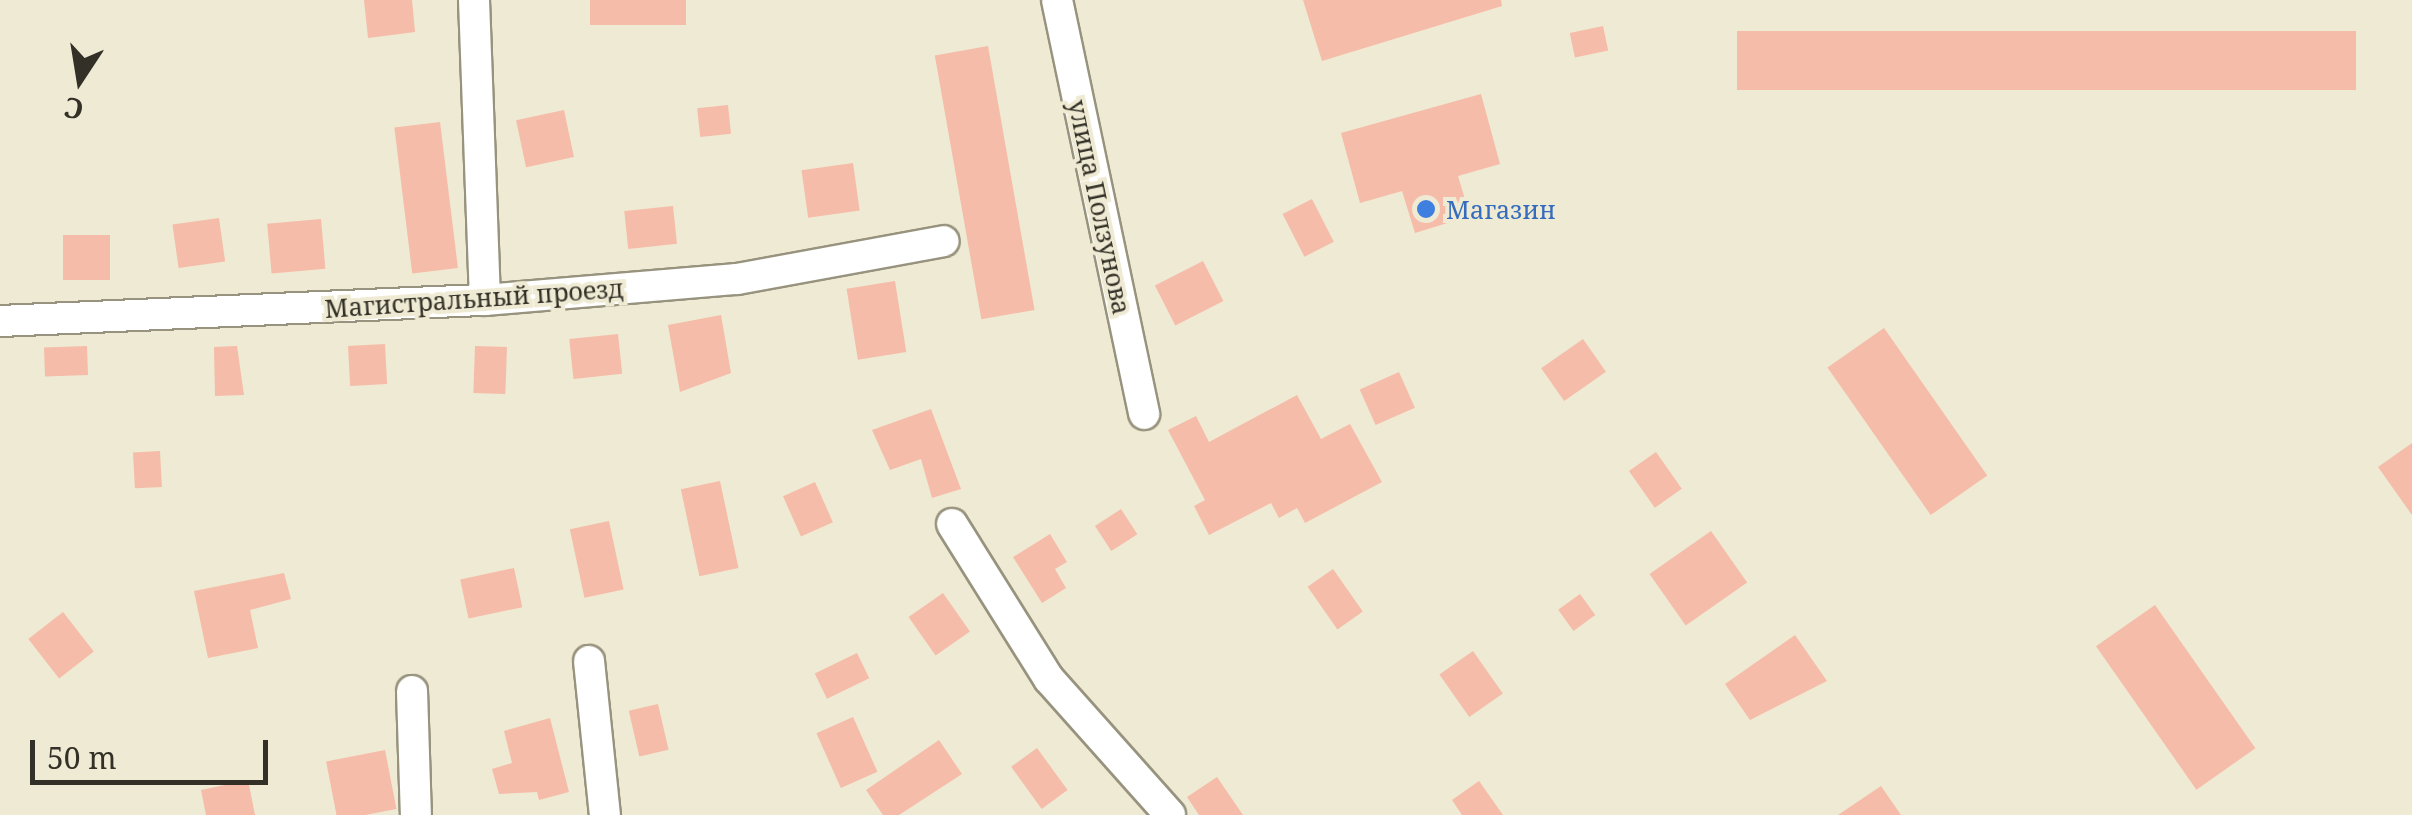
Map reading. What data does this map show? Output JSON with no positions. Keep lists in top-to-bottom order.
{
  "streets": {
    "street": ["улица Ползунова", "Магистральный проезд"]
  },
  "places": ["Магазин"],
  "scale_bar": "50 m",
  "north": "bottom"
}
